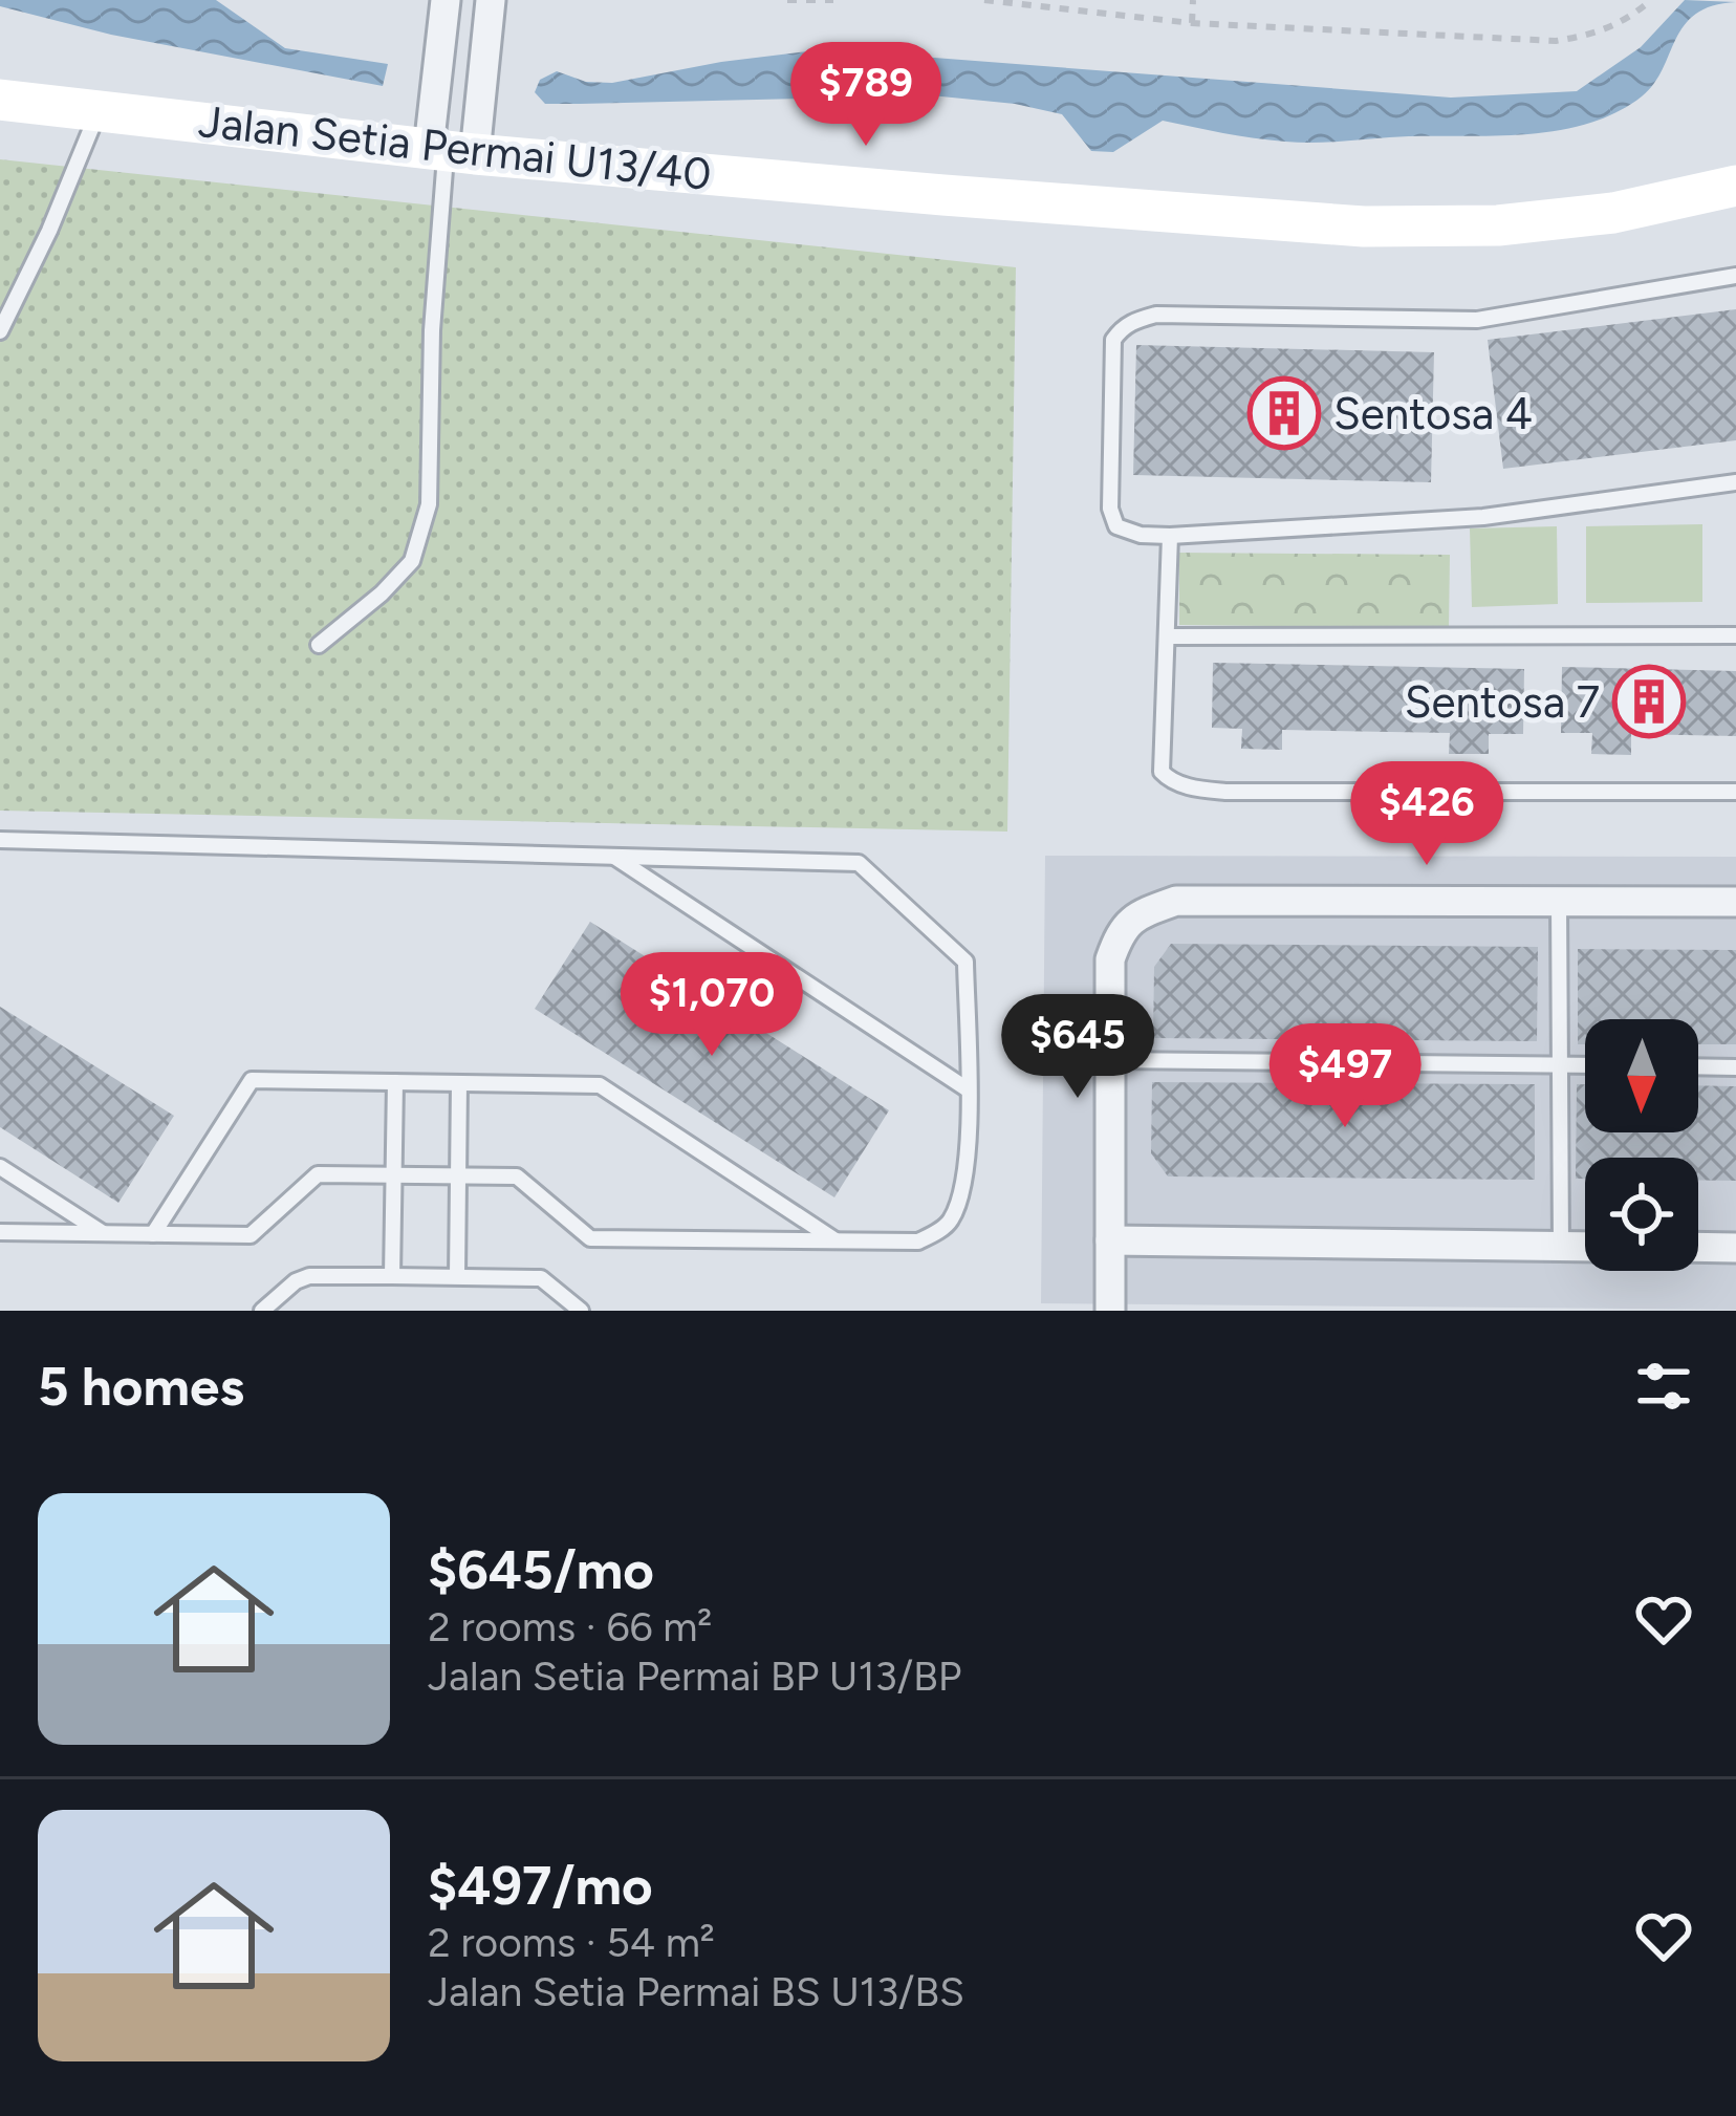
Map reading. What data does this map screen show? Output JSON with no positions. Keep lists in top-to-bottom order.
{
  "streets": {
    "street": ["Jalan Setia Permai U13/40"]
  },
  "places": {
    "building": ["Sentosa 4", "Sentosa 7"]
  },
  "north": "bottom",
  "page": {
    "price": [
      "$789",
      "$426",
      "$1,070",
      "$645",
      "$497"
    ],
    "heading": "5 homes",
    "list": [
      {
        "name": "$645/mo",
        "note": "2 rooms · 66 m² · Jalan Setia Permai BP U13/BP"
      },
      {
        "name": "$497/mo",
        "note": "2 rooms · 54 m² · Jalan Setia Permai BS U13/BS"
      }
    ]
  }
}
